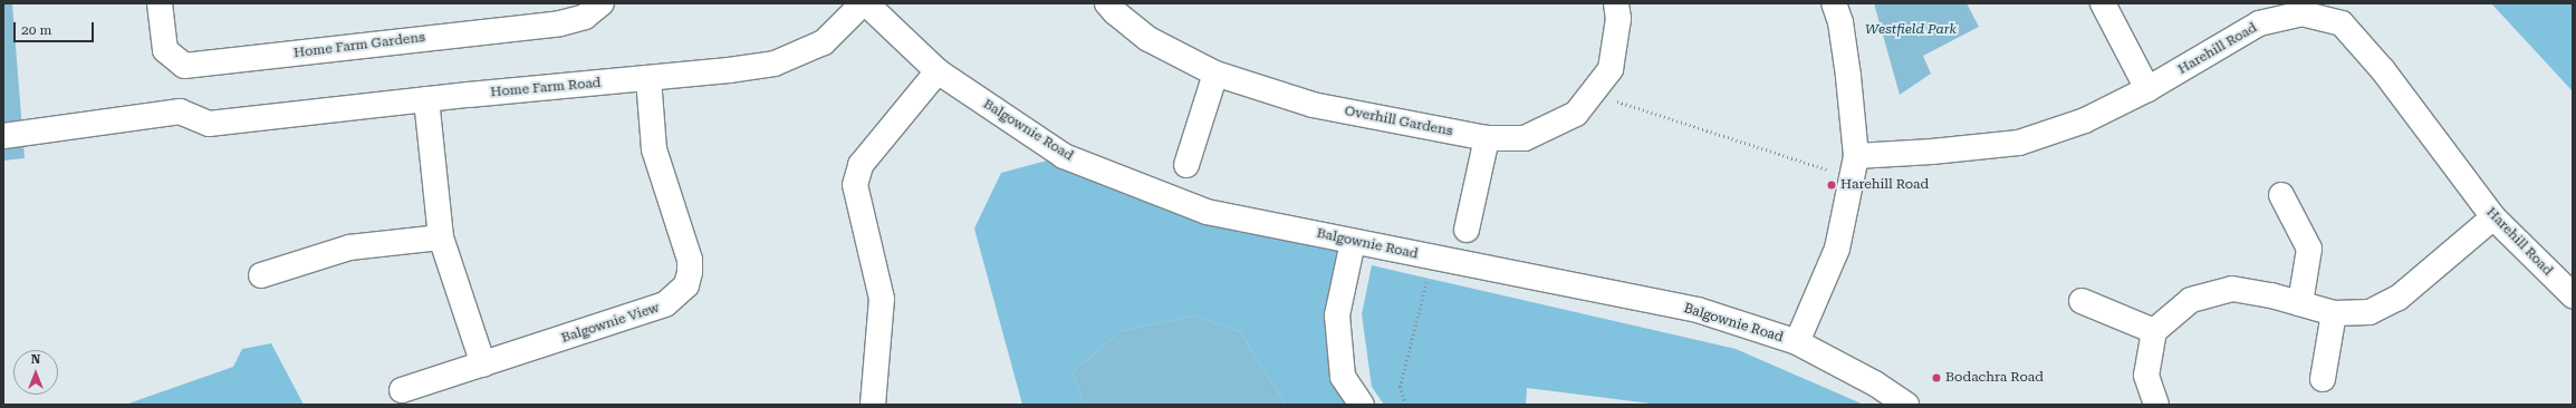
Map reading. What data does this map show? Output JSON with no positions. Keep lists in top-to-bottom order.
{
  "streets": {
    "street": [
      "Home Farm Gardens",
      "Harehill Road",
      "Home Farm Road",
      "Overhill Gardens",
      "Balgownie Road",
      "Balgownie View"
    ]
  },
  "crossings": [
    ["Home Farm Road", "Balgownie Road"],
    ["Home Farm Road", "Balgownie View"]
  ],
  "parks": ["Westfield Park"],
  "places": ["Harehill Road", "Bodachra Road"],
  "scale_bar": "20 m",
  "north": "top"
}
